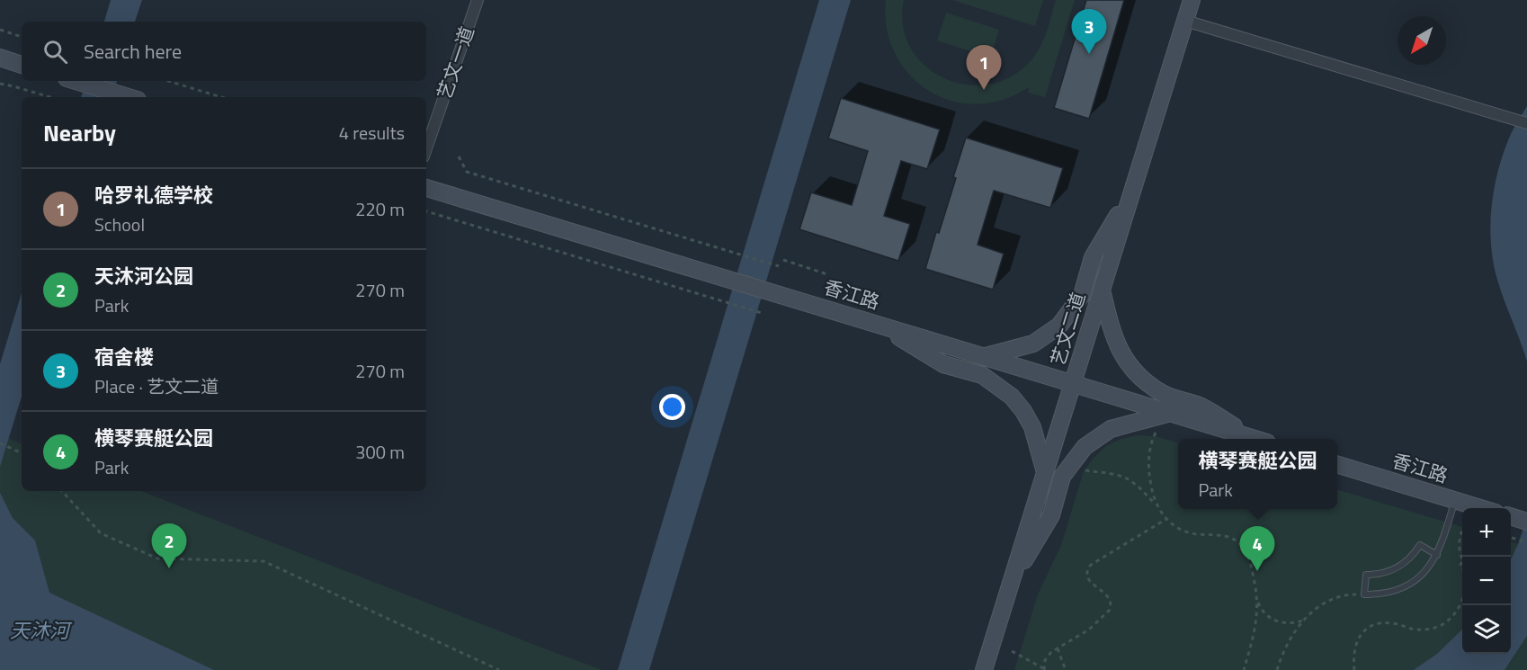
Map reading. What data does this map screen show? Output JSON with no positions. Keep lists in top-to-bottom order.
{
  "streets": {
    "main road": ["香江路", "艺文二道"],
    "street": ["艺文一道"]
  },
  "crossings": [
    ["香江路", "艺文二道"]
  ],
  "water": ["天沐河"],
  "north": "bottom left",
  "page": {
    "pins": [
      "3",
      "1",
      "2",
      "4"
    ],
    "search": "Search here",
    "heading": ["Nearby", "4 results"],
    "list": [
      {
        "mark": "1",
        "name": "哈罗礼德学校",
        "note": "School",
        "value": "220 m"
      },
      {
        "mark": "2",
        "name": "天沐河公园",
        "note": "Park",
        "value": "270 m"
      },
      {
        "mark": "3",
        "name": "宿舍楼",
        "note": "Place · 艺文二道",
        "value": "270 m"
      },
      {
        "mark": "4",
        "name": "横琴赛艇公园",
        "note": "Park",
        "value": "300 m"
      }
    ],
    "popup": ["横琴赛艇公园", "Park"],
    "map_buttons": ["+", "−"]
  }
}
